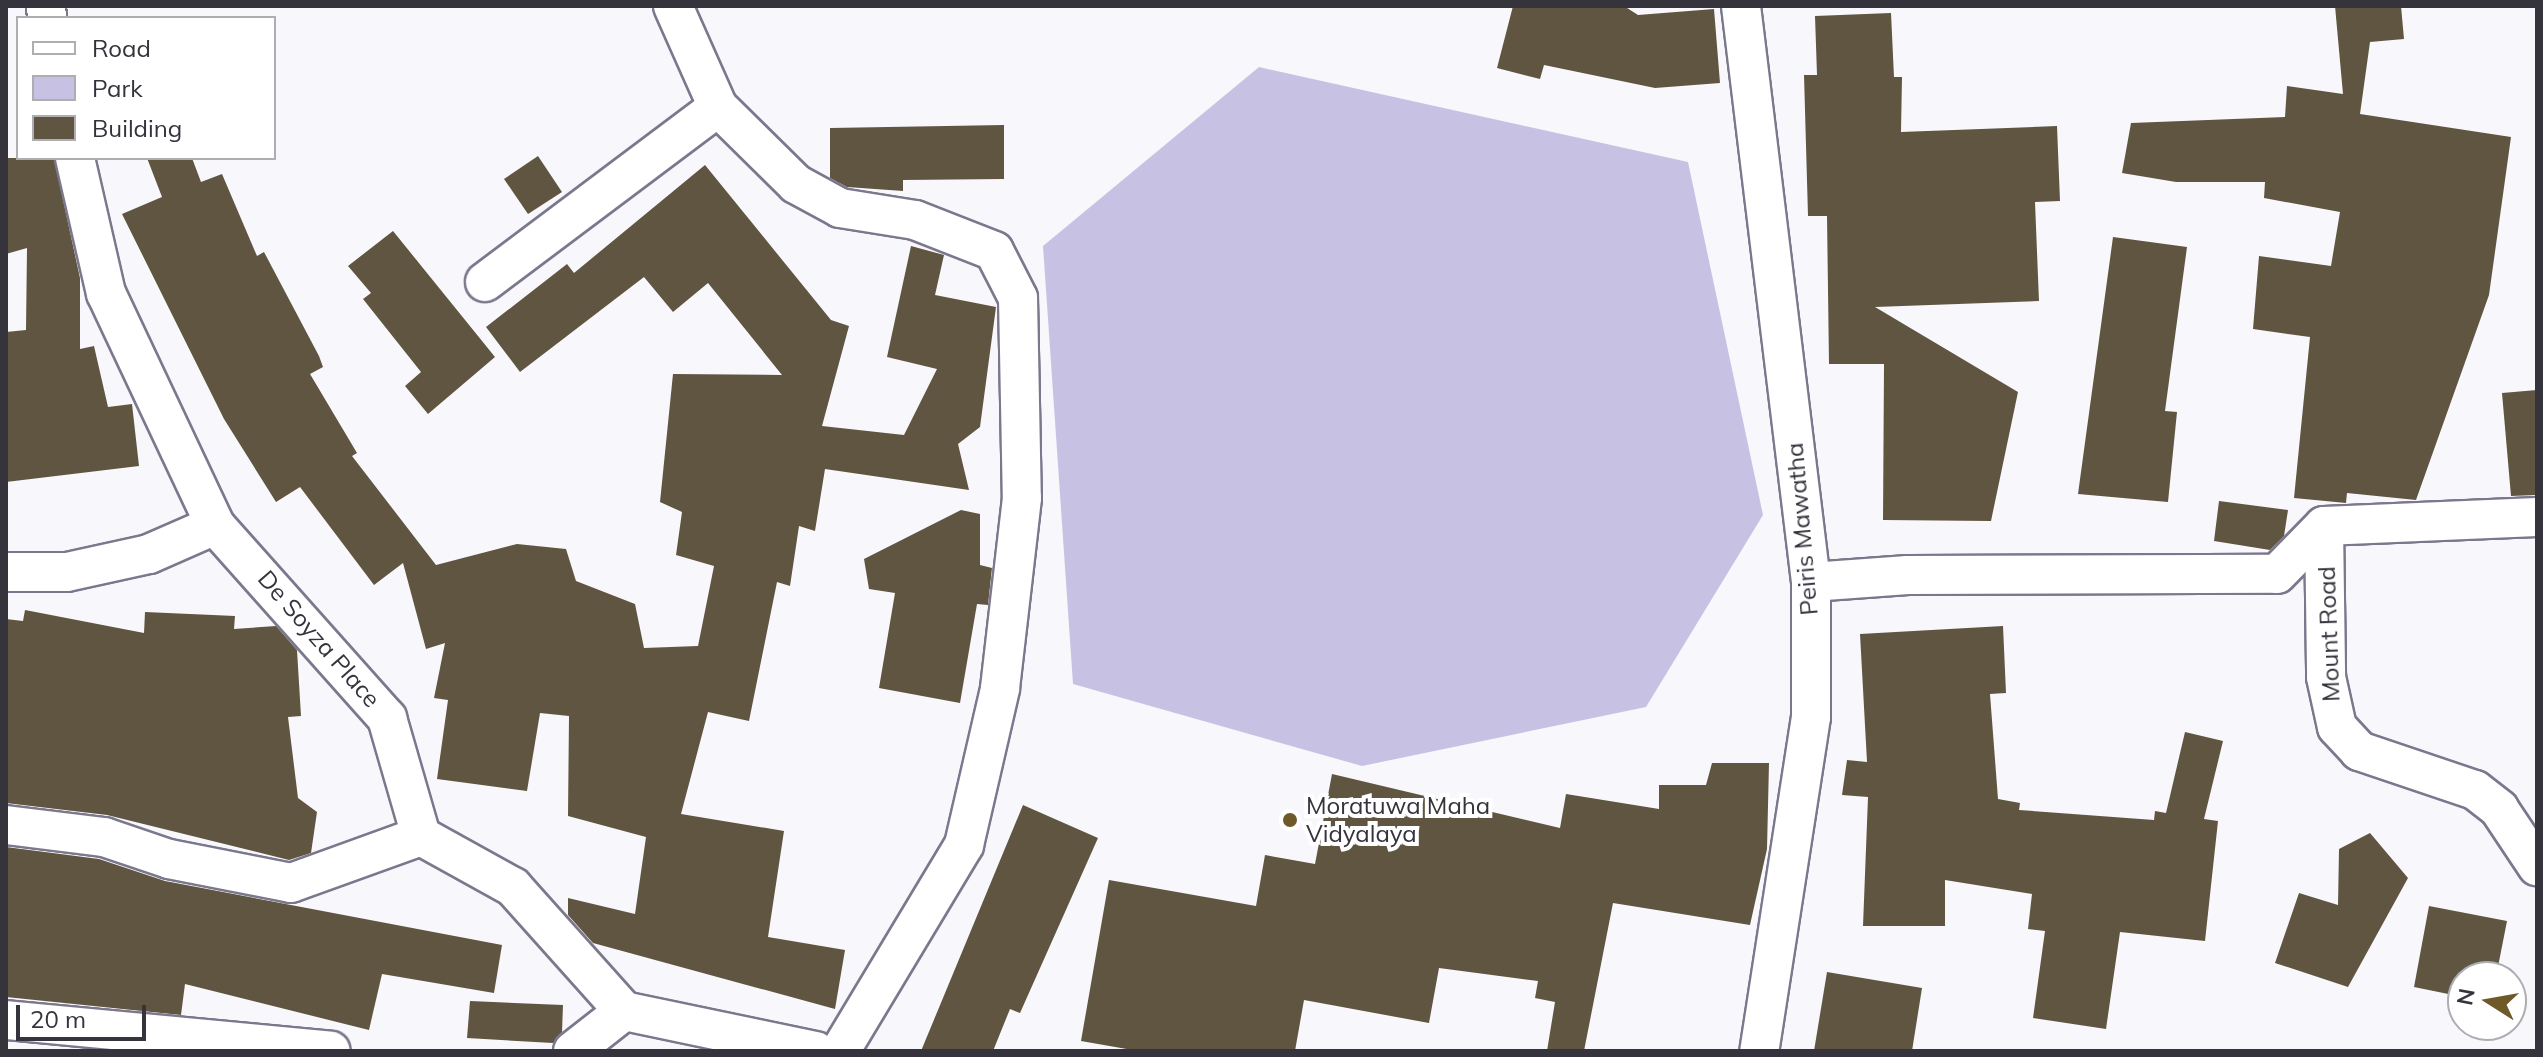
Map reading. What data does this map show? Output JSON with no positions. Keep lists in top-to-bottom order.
{
  "streets": {
    "street": ["Peiris Mawatha", "Mount Road", "De Soyza Place"]
  },
  "places": ["Moratuwa Maha Vidyalaya"],
  "legend": ["Road", "Park", "Building"],
  "scale_bar": "20 m",
  "north": "left"
}
